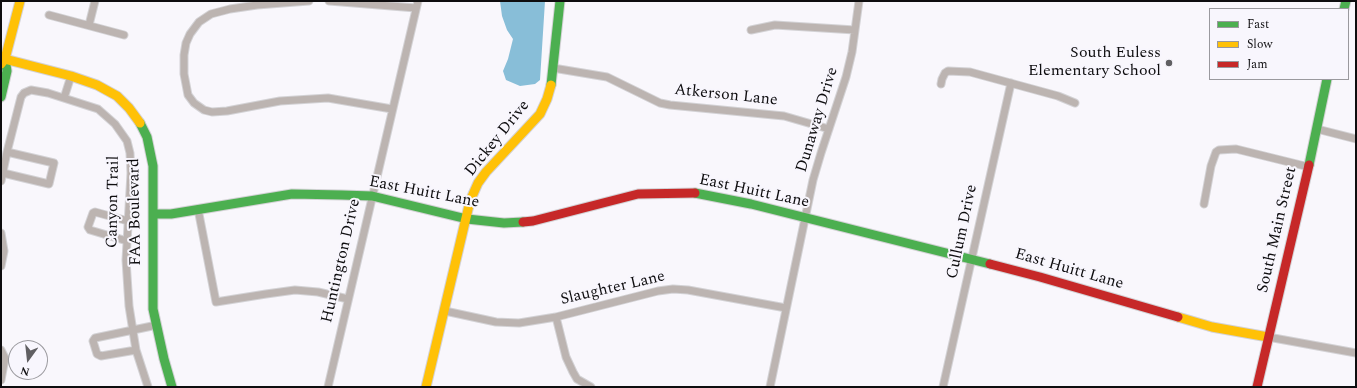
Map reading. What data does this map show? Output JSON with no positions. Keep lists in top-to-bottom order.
{
  "streets": {
    "street": [
      "Atkerson Lane",
      "Dunaway Drive",
      "Dickey Drive",
      "East Huitt Lane",
      "Canyon Trail",
      "FAA Boulevard",
      "South Main Street",
      "Cullum Drive",
      "Huntington Drive",
      "Slaughter Lane"
    ]
  },
  "crossings": [
    ["Atkerson Lane", "Dunaway Drive"],
    ["Atkerson Lane", "Dickey Drive"],
    ["Dunaway Drive", "East Huitt Lane"],
    ["Dunaway Drive", "Slaughter Lane"],
    ["Dickey Drive", "East Huitt Lane"],
    ["Dickey Drive", "Slaughter Lane"],
    ["East Huitt Lane", "FAA Boulevard"],
    ["East Huitt Lane", "South Main Street"],
    ["East Huitt Lane", "Cullum Drive"],
    ["East Huitt Lane", "Huntington Drive"]
  ],
  "places": ["South Euless Elementary School"],
  "legend": ["Fast", "Slow", "Jam"],
  "north": "bottom"
}
